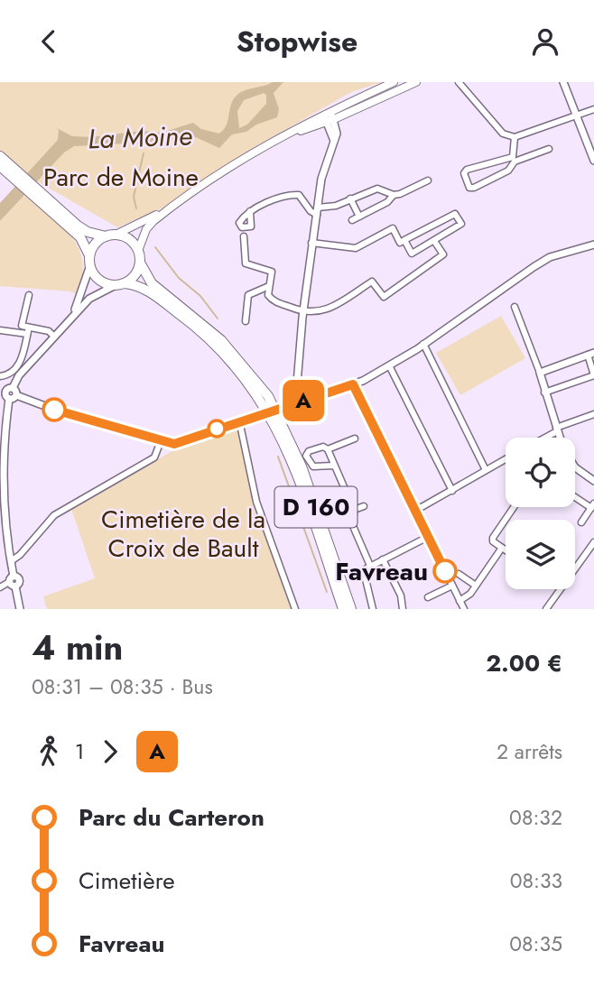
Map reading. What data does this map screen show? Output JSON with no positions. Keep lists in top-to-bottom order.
{
  "streets": {
    "main road": ["D 160"]
  },
  "water": ["La Moine"],
  "parks": ["Parc de Moine", "Cimetière de la Croix de Bault"],
  "places": ["Favreau"],
  "lines": ["bus line A"],
  "page": {
    "header": "Stopwise",
    "on_map": "A",
    "heading": ["4 min", "08:31 – 08:35 · Bus", "2.00 €"],
    "legs": ["1", "A", "2 arrêts"],
    "list": [
      {
        "name": "Parc du Carteron",
        "value": "08:32"
      },
      {
        "name": "Cimetière",
        "value": "08:33"
      },
      {
        "name": "Favreau",
        "value": "08:35"
      }
    ]
  }
}
